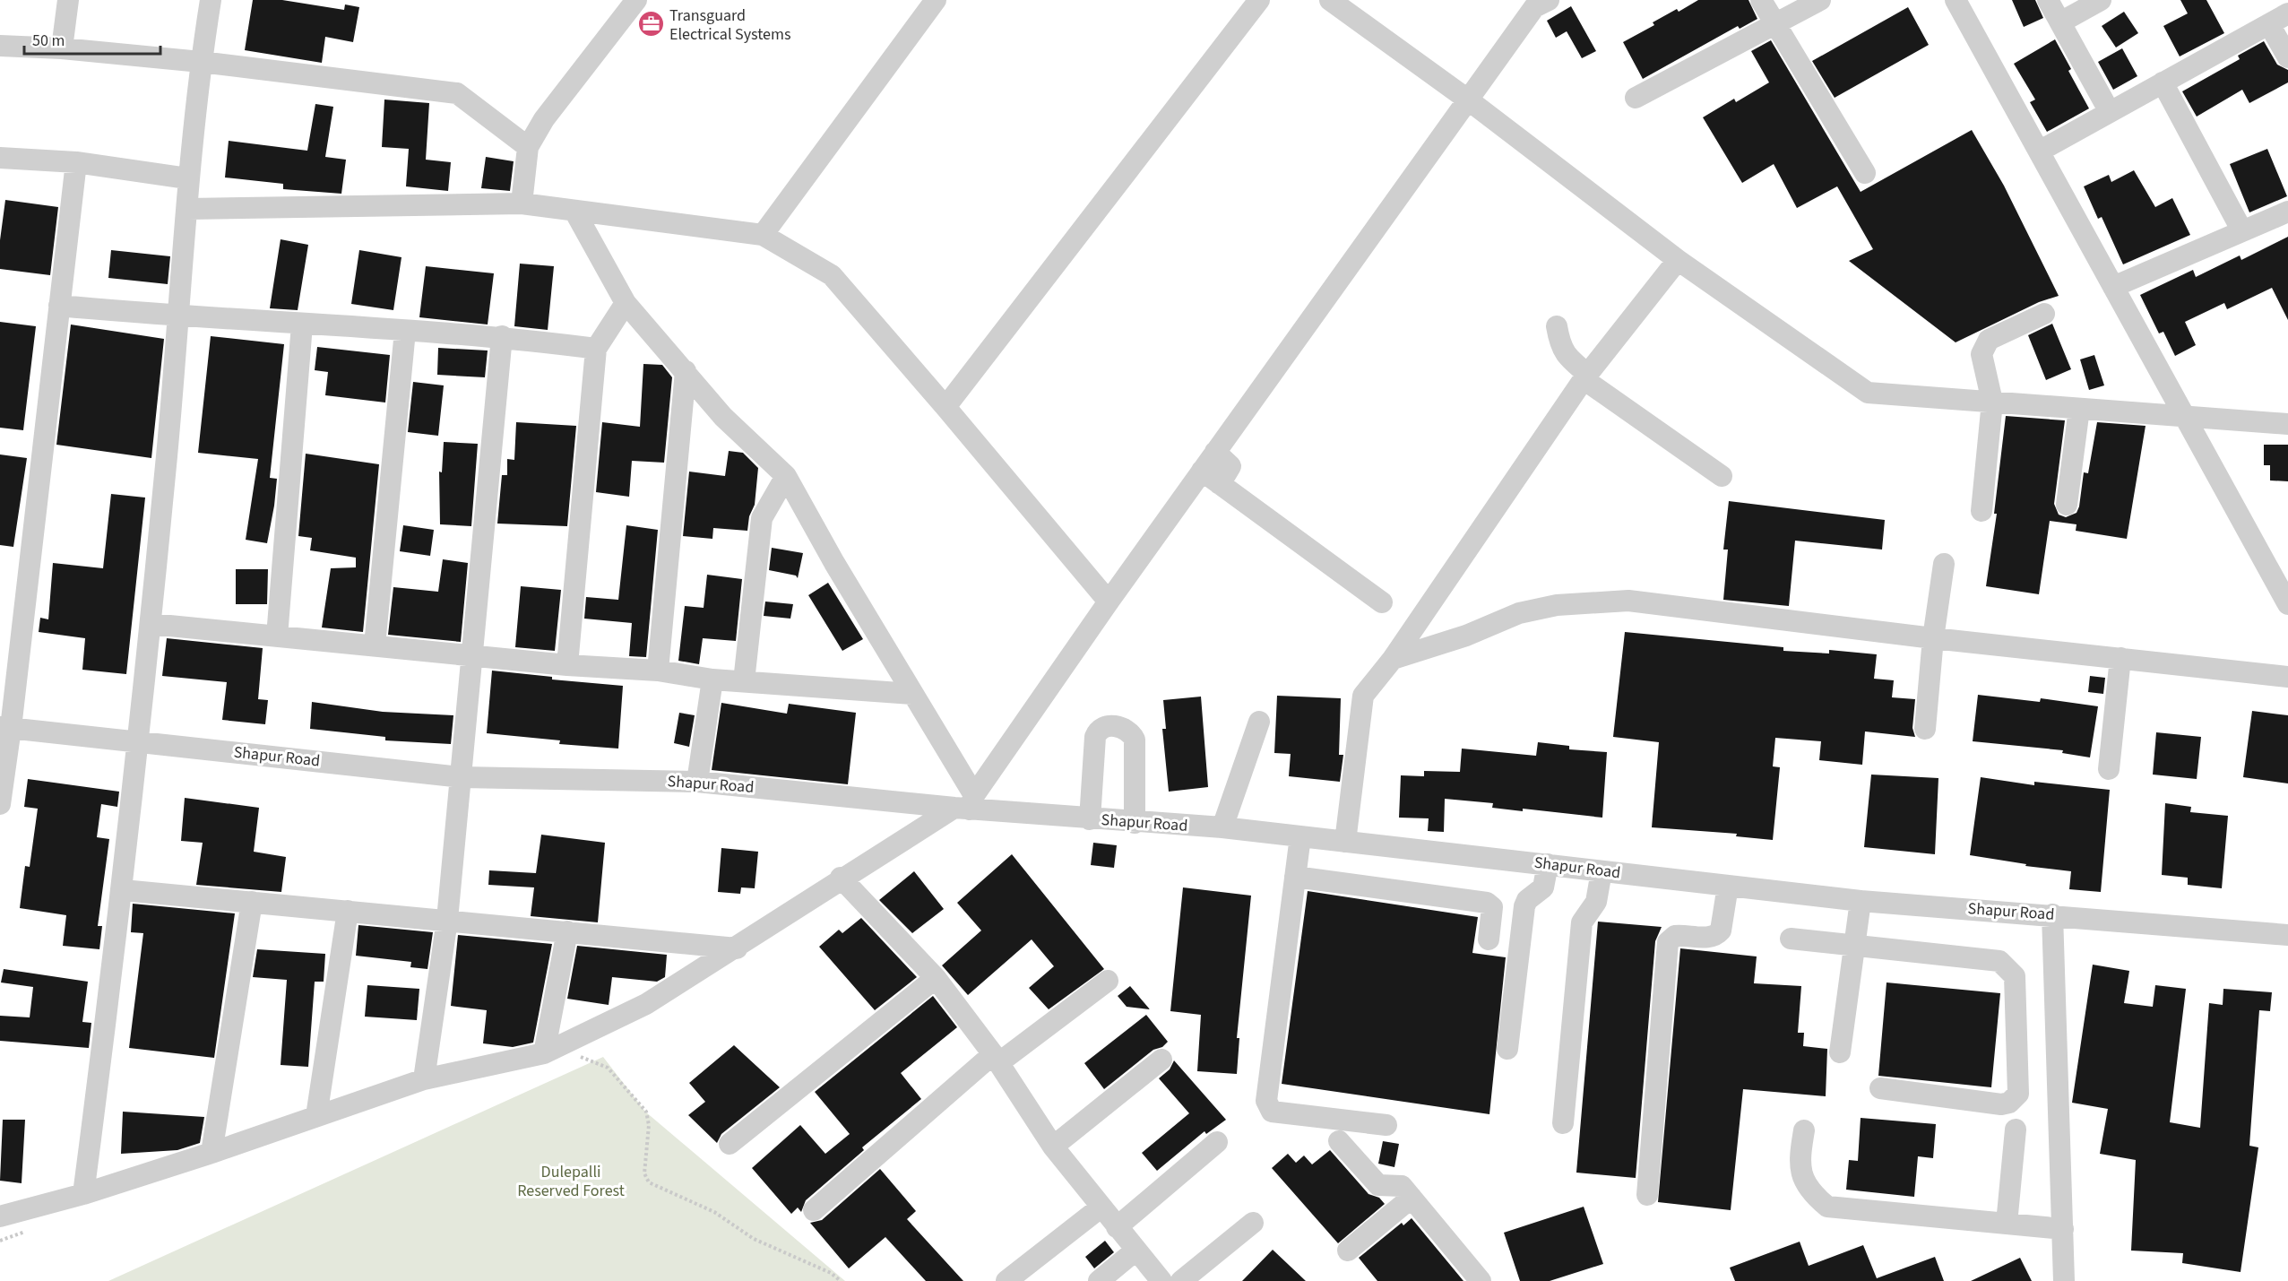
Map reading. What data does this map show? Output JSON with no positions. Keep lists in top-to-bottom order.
{
  "streets": {
    "street": ["Shapur Road"]
  },
  "parks": ["Dulepalli Reserved Forest"],
  "places": {
    "office": ["Transguard Electrical Systems"]
  },
  "scale_bar": "50 m"
}
